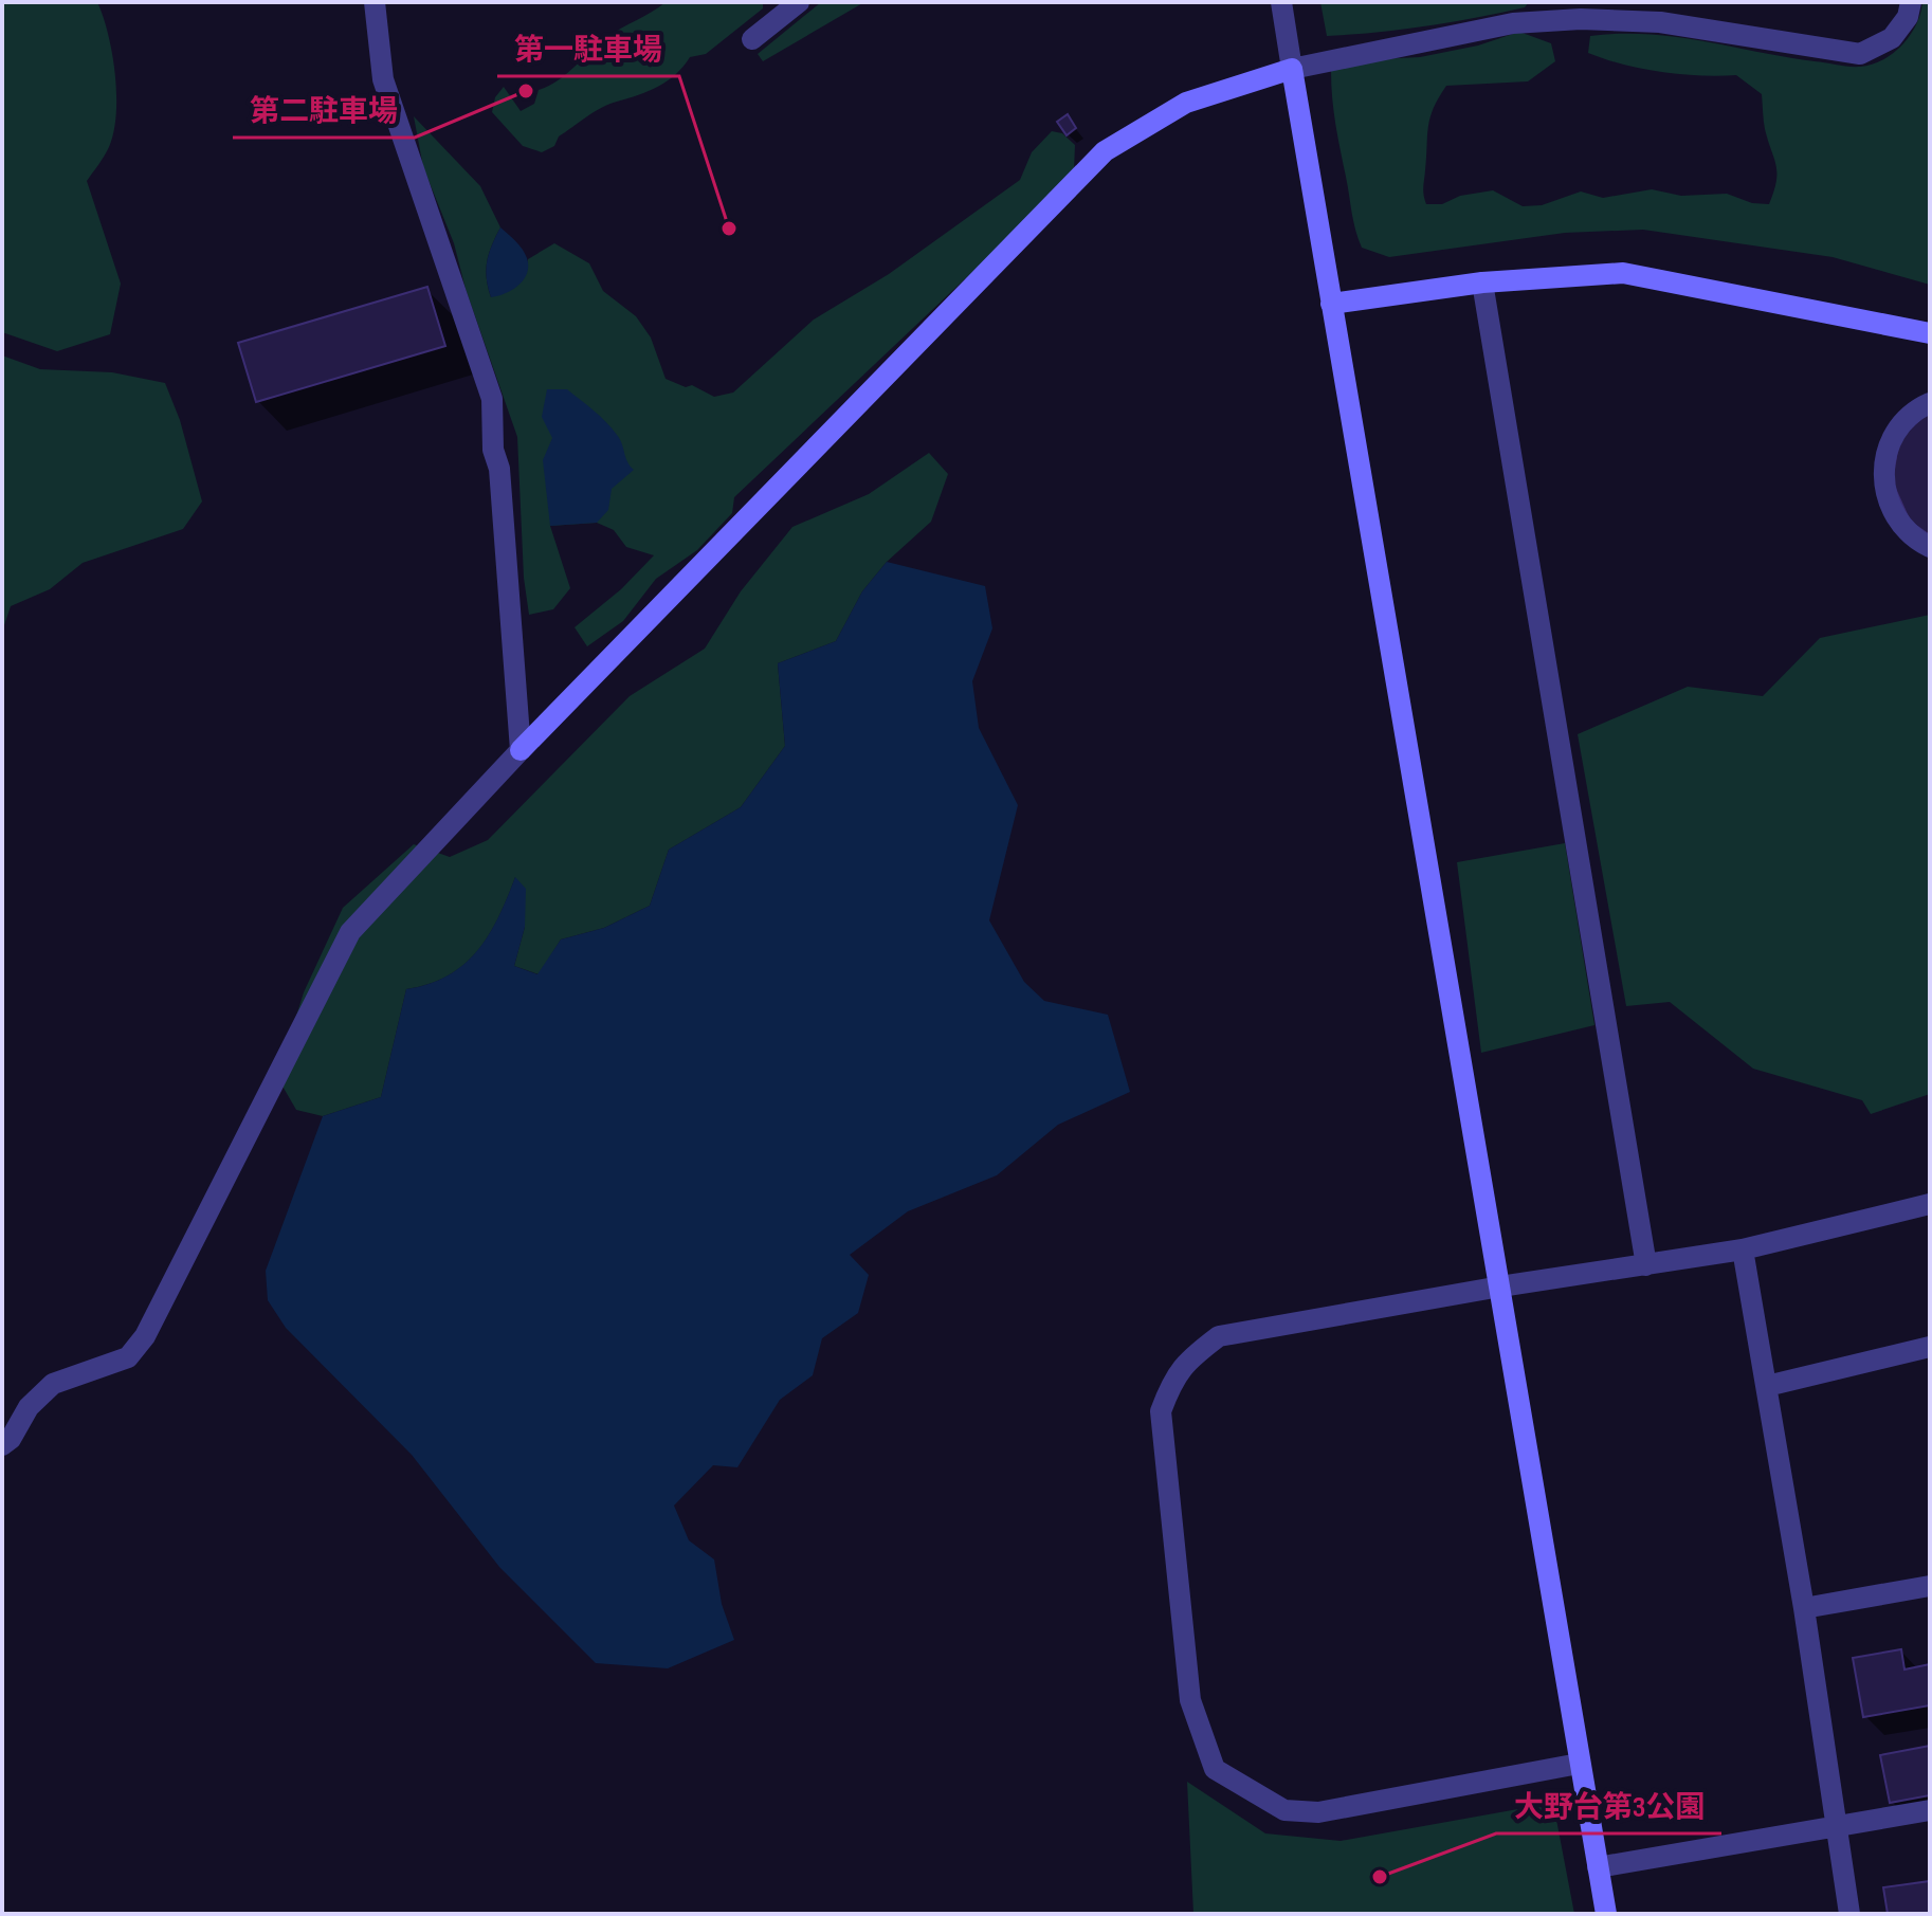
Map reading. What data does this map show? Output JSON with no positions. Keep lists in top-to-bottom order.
{
  "places": ["第二駐車場", "第一駐車場", "大野台第3公園"]
}
